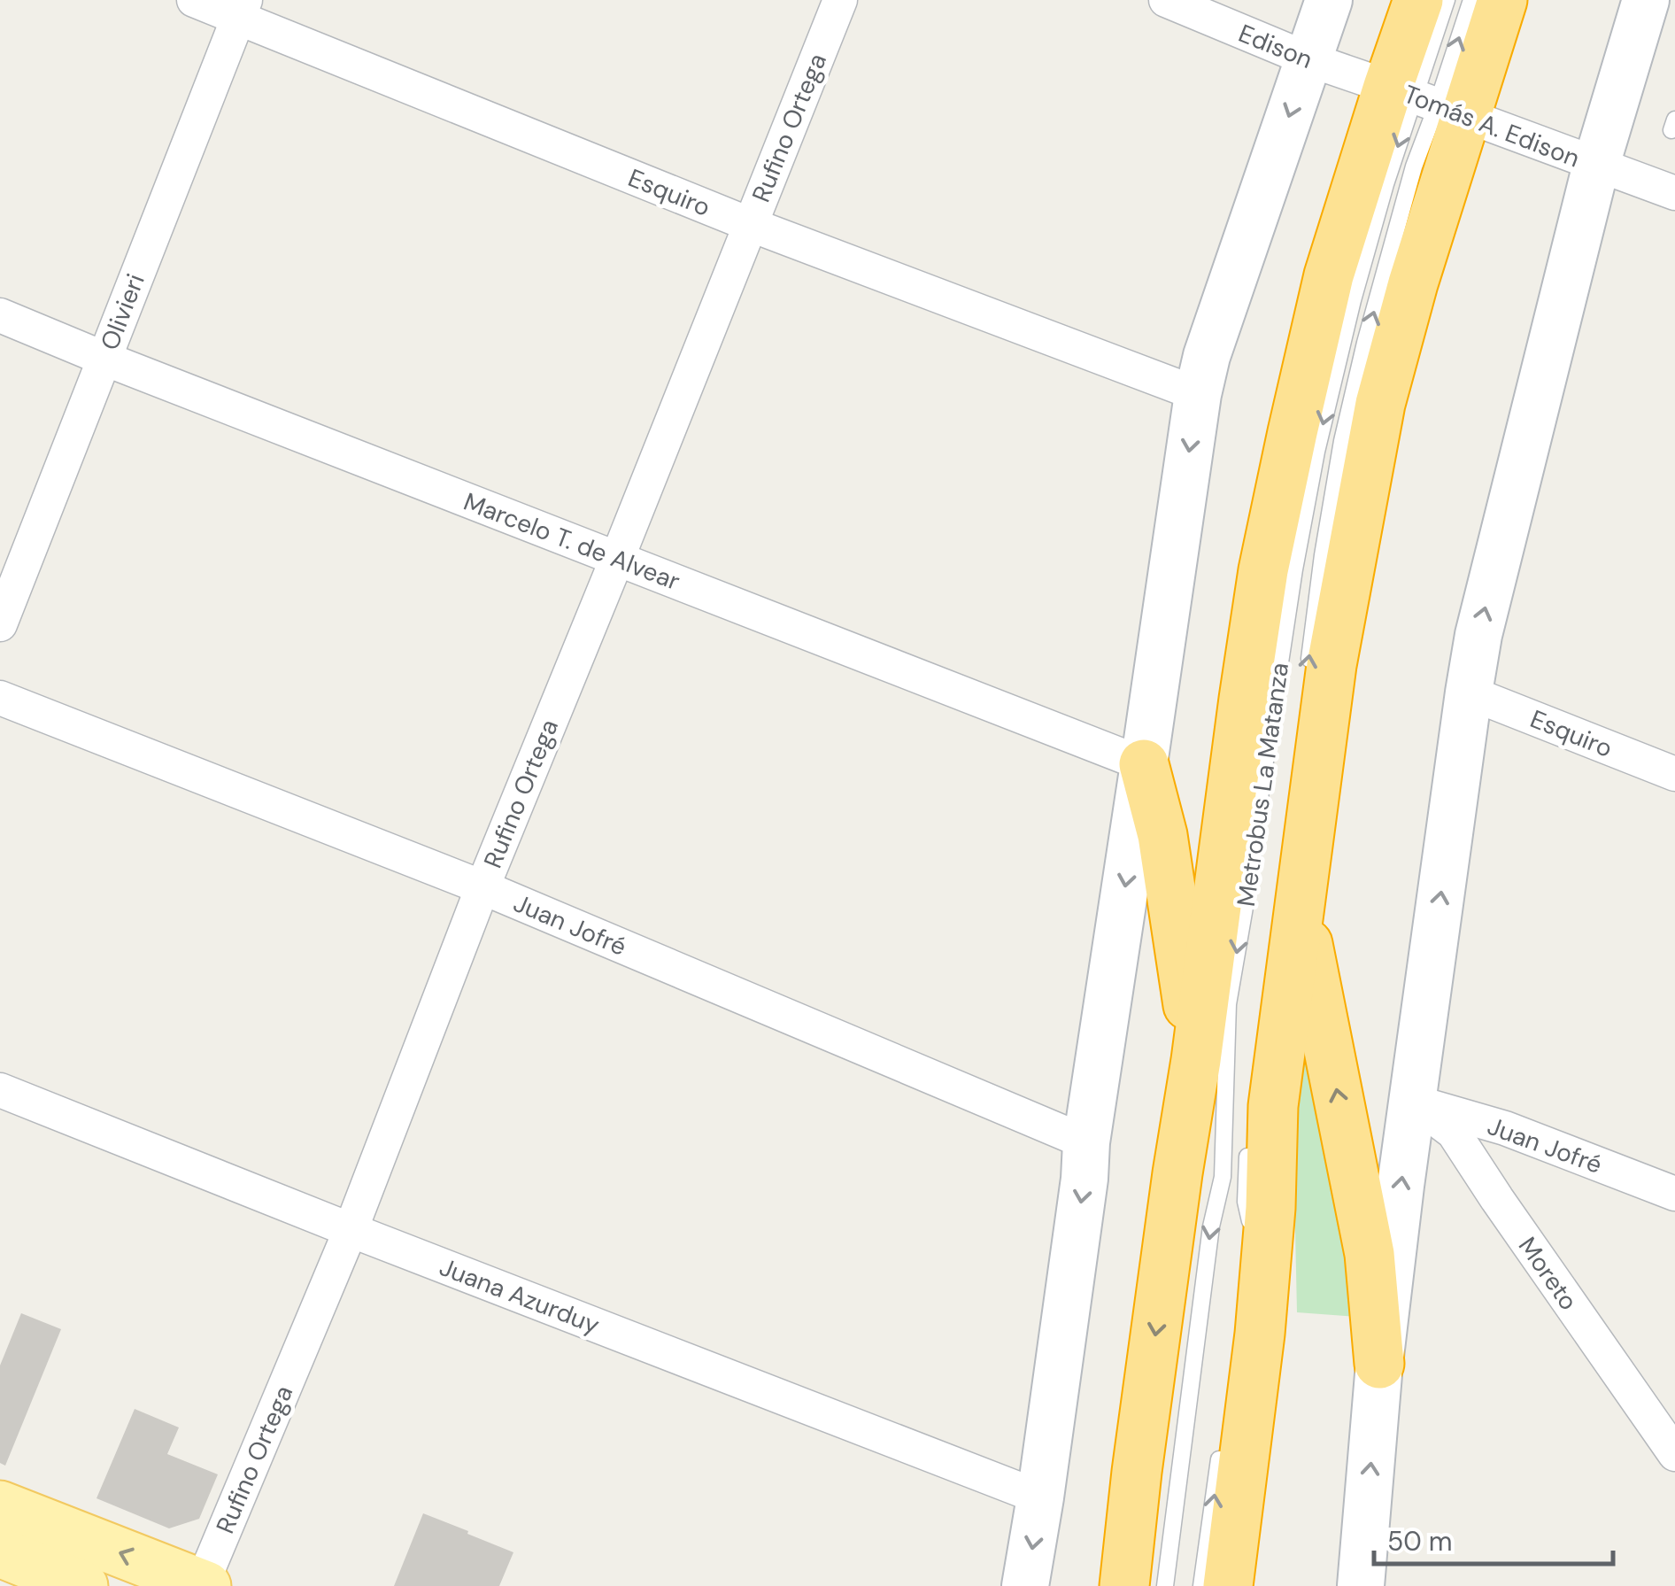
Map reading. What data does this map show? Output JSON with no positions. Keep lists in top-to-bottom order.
{
  "streets": {
    "street": [
      "Edison",
      "Tomás A. Edison",
      "Rufino Ortega",
      "Esquiro",
      "Olivieri",
      "Marcelo T. de Alvear",
      "Juan Jofré",
      "Moreto",
      "Juana Azurduy"
    ],
    "lane": ["Metrobus La Matanza"]
  },
  "crossings": [
    ["Edison", "Tomás A. Edison"],
    ["Edison", "Metrobus La Matanza"],
    ["Tomás A. Edison", "Metrobus La Matanza"],
    ["Rufino Ortega", "Esquiro"],
    ["Rufino Ortega", "Marcelo T. de Alvear"],
    ["Rufino Ortega", "Juan Jofré"],
    ["Rufino Ortega", "Juana Azurduy"],
    ["Esquiro", "Olivieri"],
    ["Olivieri", "Marcelo T. de Alvear"],
    ["Juan Jofré", "Moreto"]
  ],
  "scale_bar": "50 m"
}
